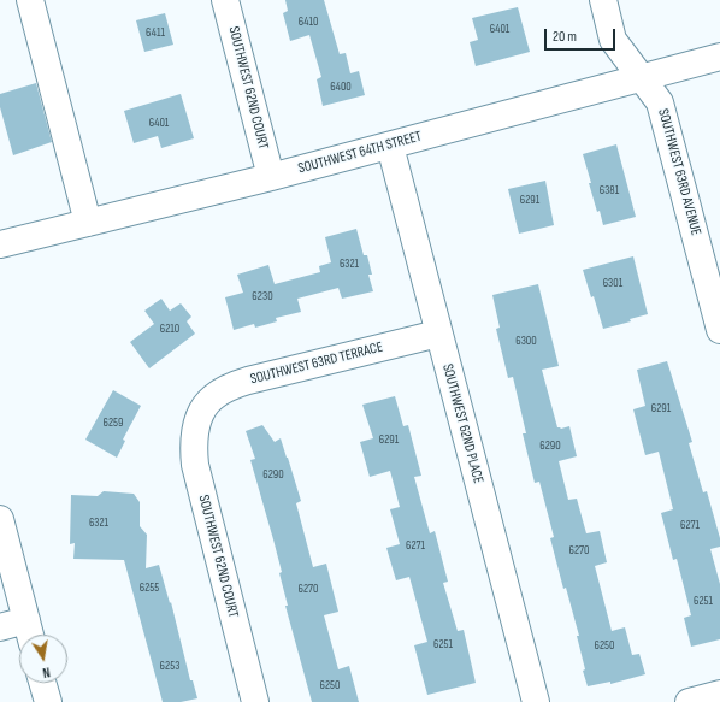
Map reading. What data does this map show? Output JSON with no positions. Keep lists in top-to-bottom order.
{
  "streets": {
    "street": [
      "SOUTHWEST 62ND COURT",
      "SOUTHWEST 64TH STREET",
      "SOUTHWEST 63RD AVENUE",
      "SOUTHWEST 63RD TERRACE",
      "SOUTHWEST 62ND PLACE"
    ]
  },
  "crossings": [
    ["SOUTHWEST 62ND COURT", "SOUTHWEST 64TH STREET"],
    ["SOUTHWEST 62ND COURT", "SOUTHWEST 63RD TERRACE"],
    ["SOUTHWEST 64TH STREET", "SOUTHWEST 63RD AVENUE"],
    ["SOUTHWEST 64TH STREET", "SOUTHWEST 62ND PLACE"],
    ["SOUTHWEST 63RD TERRACE", "SOUTHWEST 62ND PLACE"]
  ],
  "house_numbers": [
    "6410",
    "6401",
    "6411",
    "6400",
    "6401",
    "6381",
    "6291",
    "6321",
    "6301",
    "6230",
    "6210",
    "6300",
    "6291",
    "6259",
    "6291",
    "6290",
    "6290",
    "6321",
    "6271",
    "6271",
    "6270",
    "6255",
    "6270",
    "6251",
    "6251",
    "6250",
    "6253",
    "6250"
  ],
  "scale_bar": "20 m",
  "north": "bottom"
}
